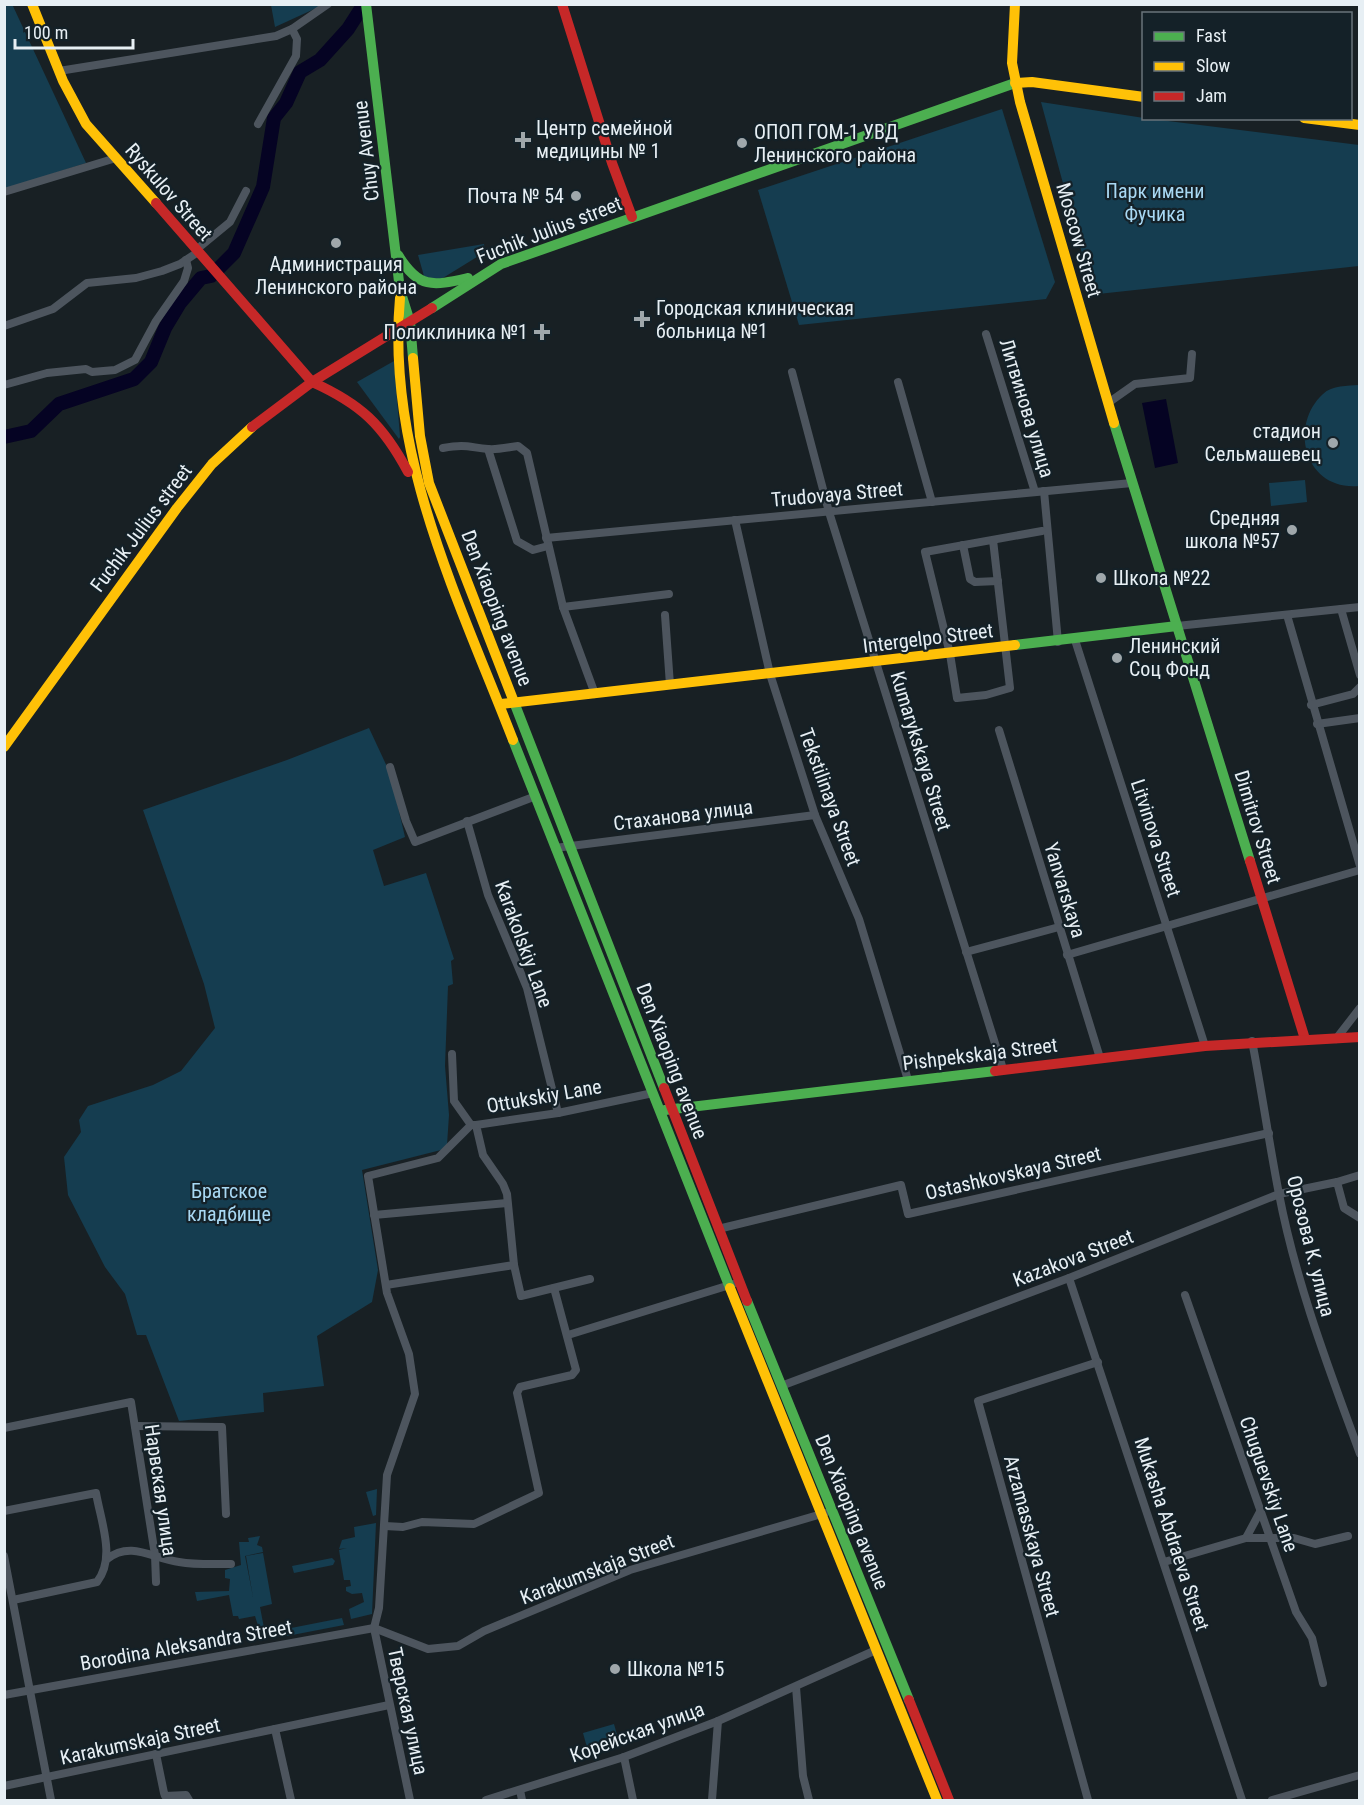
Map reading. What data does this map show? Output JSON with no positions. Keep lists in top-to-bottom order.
{
  "streets": {
    "main road": [
      "Chuy Avenue",
      "Ryskulov Street",
      "Fuchik Julius street",
      "Moscow Street",
      "Den Xiaoping avenue",
      "Intergelpo Street",
      "Dimitrov Street",
      "Pishpekskaja Street"
    ],
    "street": [
      "Литвинова улица",
      "Trudovaya Street",
      "Kumarykskaya Street",
      "Tekstilinaya Street",
      "Стаханова улица",
      "Litvinova Street",
      "Yanvarskaya",
      "Karakolskiy Lane",
      "Ottukskiy Lane",
      "Ostashkovskaya Street",
      "Орозова К. улица",
      "Kazakova Street",
      "Chuguevskiy Lane",
      "Нарвская улица",
      "Mukasha Abdraeva Street",
      "Arzamasskaya Street",
      "Karakumskaja Street",
      "Borodina Aleksandra Street",
      "Тверская улица",
      "Корейская улица"
    ]
  },
  "crossings": [
    ["Chuy Avenue", "Fuchik Julius street"],
    ["Chuy Avenue", "Den Xiaoping avenue"],
    ["Ryskulov Street", "Fuchik Julius street"],
    ["Fuchik Julius street", "Moscow Street"],
    ["Fuchik Julius street", "Den Xiaoping avenue"],
    ["Moscow Street", "Trudovaya Street"],
    ["Moscow Street", "Dimitrov Street"],
    ["Литвинова улица", "Trudovaya Street"],
    ["Литвинова улица", "Intergelpo Street"],
    ["Trudovaya Street", "Kumarykskaya Street"],
    ["Trudovaya Street", "Tekstilinaya Street"],
    ["Trudovaya Street", "Dimitrov Street"],
    ["Den Xiaoping avenue", "Intergelpo Street"],
    ["Den Xiaoping avenue", "Стаханова улица"],
    ["Den Xiaoping avenue", "Pishpekskaja Street"],
    ["Den Xiaoping avenue", "Ottukskiy Lane"],
    ["Den Xiaoping avenue", "Ostashkovskaya Street"],
    ["Den Xiaoping avenue", "Kazakova Street"],
    ["Den Xiaoping avenue", "Karakumskaja Street"],
    ["Den Xiaoping avenue", "Корейская улица"],
    ["Intergelpo Street", "Kumarykskaya Street"],
    ["Intergelpo Street", "Tekstilinaya Street"],
    ["Intergelpo Street", "Dimitrov Street"],
    ["Intergelpo Street", "Litvinova Street"],
    ["Kumarykskaya Street", "Pishpekskaja Street"],
    ["Tekstilinaya Street", "Стаханова улица"],
    ["Tekstilinaya Street", "Pishpekskaja Street"],
    ["Dimitrov Street", "Pishpekskaja Street"],
    ["Litvinova Street", "Pishpekskaja Street"],
    ["Yanvarskaya", "Pishpekskaja Street"],
    ["Karakolskiy Lane", "Ottukskiy Lane"],
    ["Pishpekskaja Street", "Орозова К. улица"],
    ["Ostashkovskaya Street", "Орозова К. улица"],
    ["Орозова К. улица", "Kazakova Street"],
    ["Kazakova Street", "Mukasha Abdraeva Street"],
    ["Mukasha Abdraeva Street", "Arzamasskaya Street"],
    ["Karakumskaja Street", "Borodina Aleksandra Street"],
    ["Karakumskaja Street", "Тверская улица"],
    ["Borodina Aleksandra Street", "Тверская улица"]
  ],
  "parks": ["Парк имени Фучика", "Братское кладбище"],
  "places": {
    "health": ["Центр семейной медицины № 1", "Городская клиническая больница №1", "Поликлиника №1"],
    "other": [
      "ОПОП ГОМ-1 УВД Ленинского района",
      "Почта № 54",
      "Администрация Ленинского района",
      "стадион Сельмашевец",
      "Средняя школа №57",
      "Школа №22",
      "Ленинский Соц Фонд",
      "Школа №15"
    ]
  },
  "legend": ["Fast", "Slow", "Jam"],
  "scale_bar": "100 m"
}
